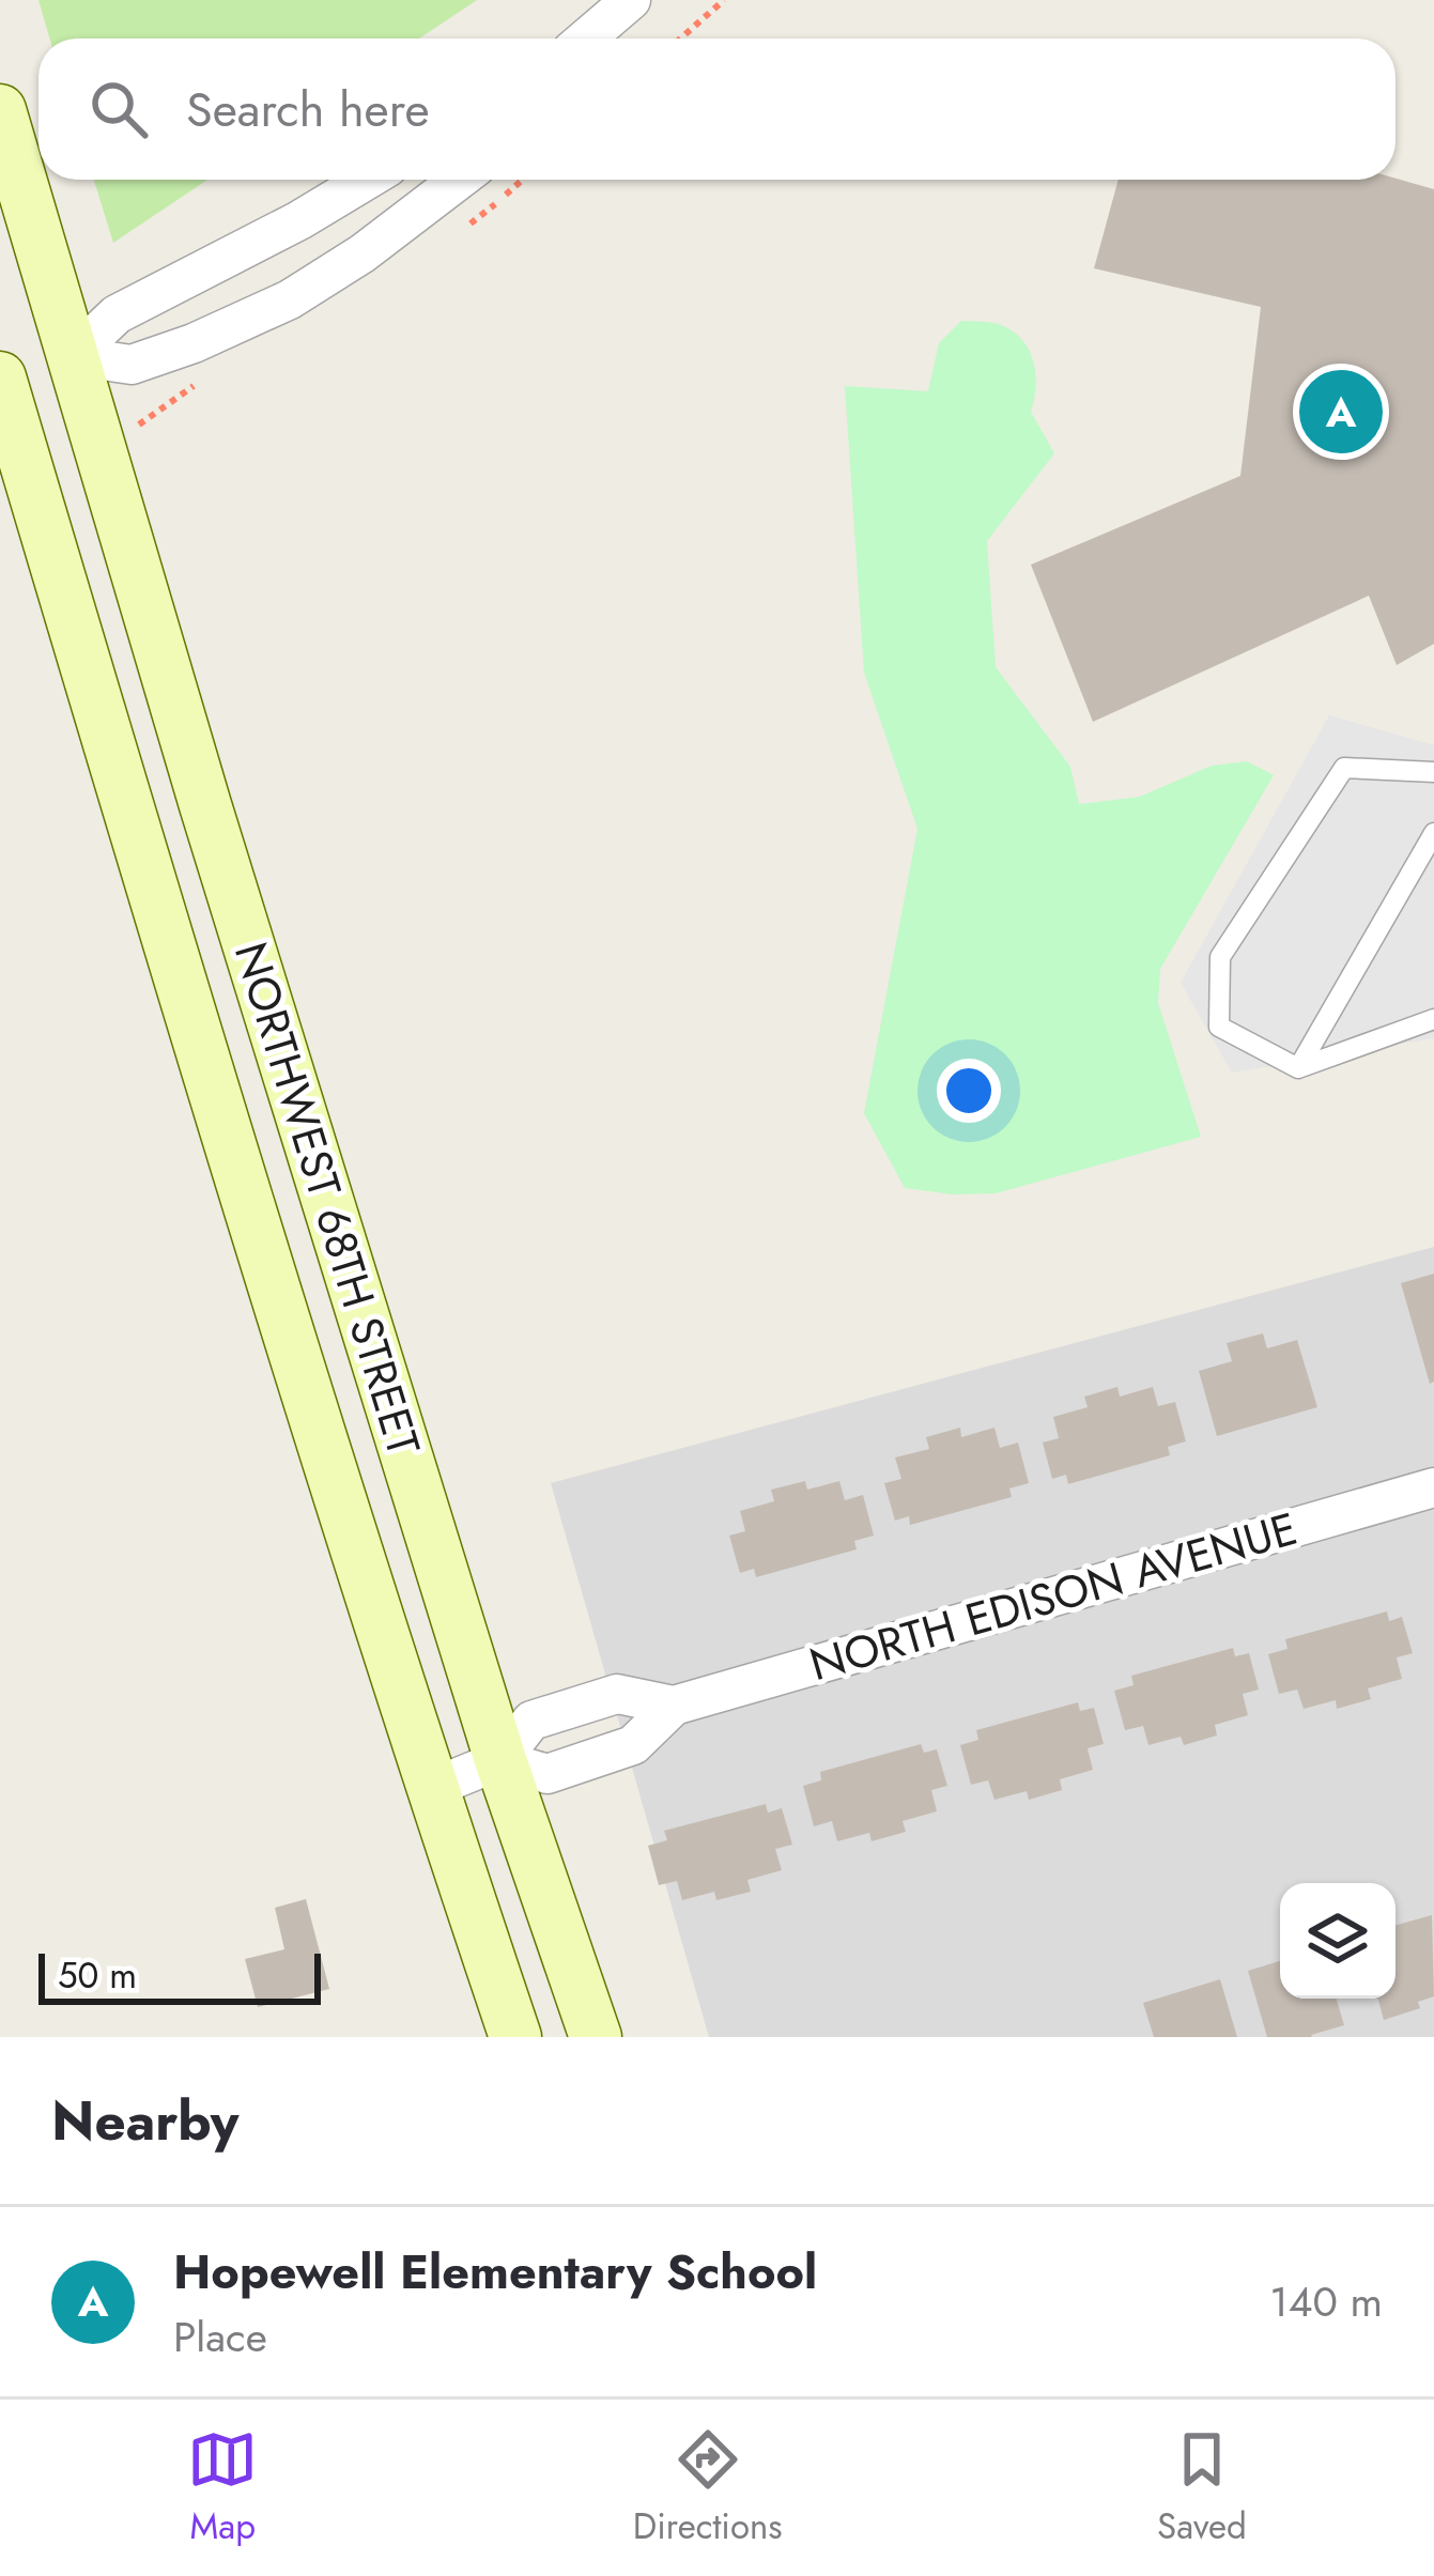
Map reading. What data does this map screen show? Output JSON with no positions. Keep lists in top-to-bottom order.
{
  "streets": {
    "main road": ["NORTHWEST 68TH STREET"],
    "street": ["NORTH EDISON AVENUE"]
  },
  "crossings": [
    ["NORTHWEST 68TH STREET", "NORTH EDISON AVENUE"]
  ],
  "scale_bar": "50 m",
  "page": {
    "search": "Search here",
    "pins": "A",
    "scale": "50 m",
    "heading": "Nearby",
    "list": [
      {
        "mark": "A",
        "name": "Hopewell Elementary School",
        "note": "Place",
        "value": "140 m"
      }
    ],
    "nav": ["Map", "Directions", "Saved"]
  }
}
